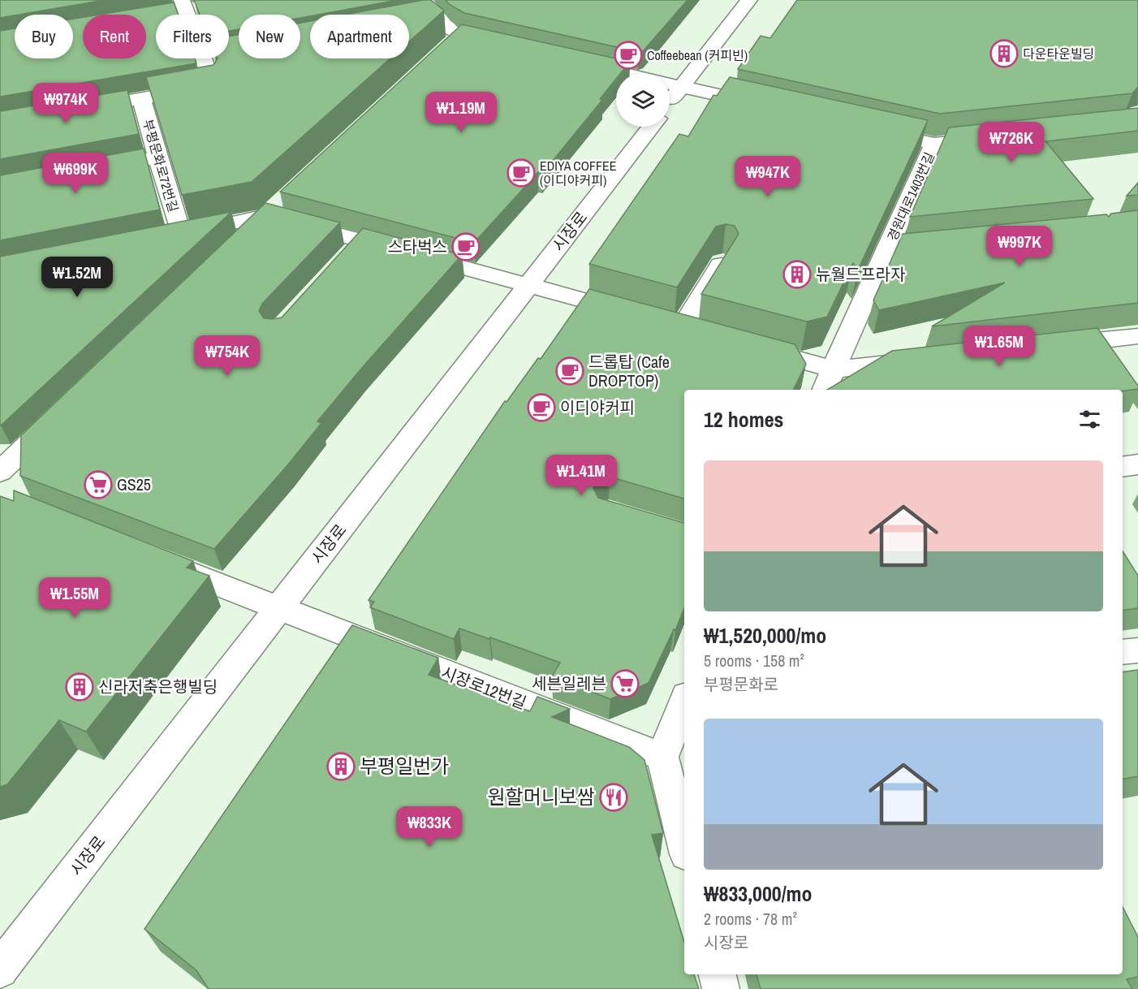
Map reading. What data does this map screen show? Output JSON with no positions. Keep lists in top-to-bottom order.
{
  "streets": {
    "street": [
      "부평문화로72번길",
      "경원대로1403번길",
      "시장로",
      "시장로12번길"
    ]
  },
  "crossings": [
    ["시장로", "시장로12번길"]
  ],
  "places": {
    "building": [
      "다운타운빌딩",
      "뉴월드프라자",
      "신라저축은행빌딩",
      "부평일번가"
    ],
    "cafe": [
      "Coffeebean (커피빈)",
      "EDIYA COFFEE (이디야커피)",
      "스타벅스",
      "드롭탑 (Cafe DROPTOP)",
      "이디야커피"
    ],
    "supermarket": ["GS25", "세븐일레븐"],
    "restaurant": ["원할머니보쌈"]
  },
  "page": {
    "chip": [
      "Buy",
      "Rent",
      "Filters",
      "New",
      "Apartment"
    ],
    "price": [
      "₩974K",
      "₩1.19M",
      "₩726K",
      "₩699K",
      "₩947K",
      "₩997K",
      "₩1.52M",
      "₩1.65M",
      "₩754K",
      "₩1.41M",
      "₩1.55M",
      "₩833K"
    ],
    "heading": "12 homes",
    "list": [
      {
        "name": "₩1,520,000/mo",
        "note": "5 rooms · 158 m² · 부평문화로"
      },
      {
        "name": "₩833,000/mo",
        "note": "2 rooms · 78 m² · 시장로"
      }
    ]
  }
}
